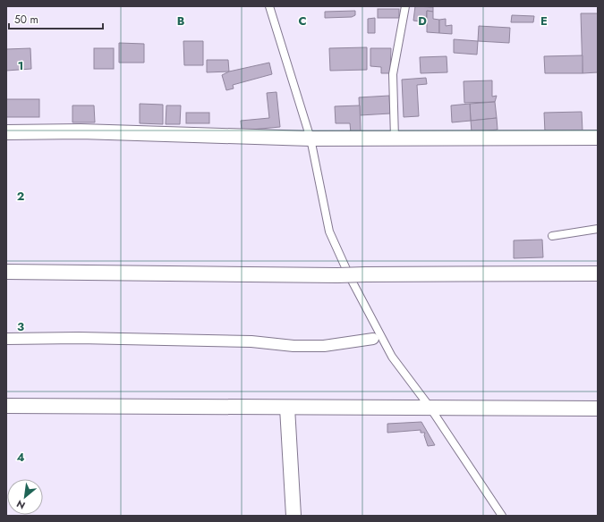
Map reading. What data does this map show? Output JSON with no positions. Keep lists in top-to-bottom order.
{
  "scale_bar": "50 m",
  "north": "bottom left",
  "grid": {
    "columns": [
      "B",
      "C",
      "D",
      "E"
    ],
    "rows": [
      "1",
      "2",
      "3",
      "4"
    ]
  }
}
